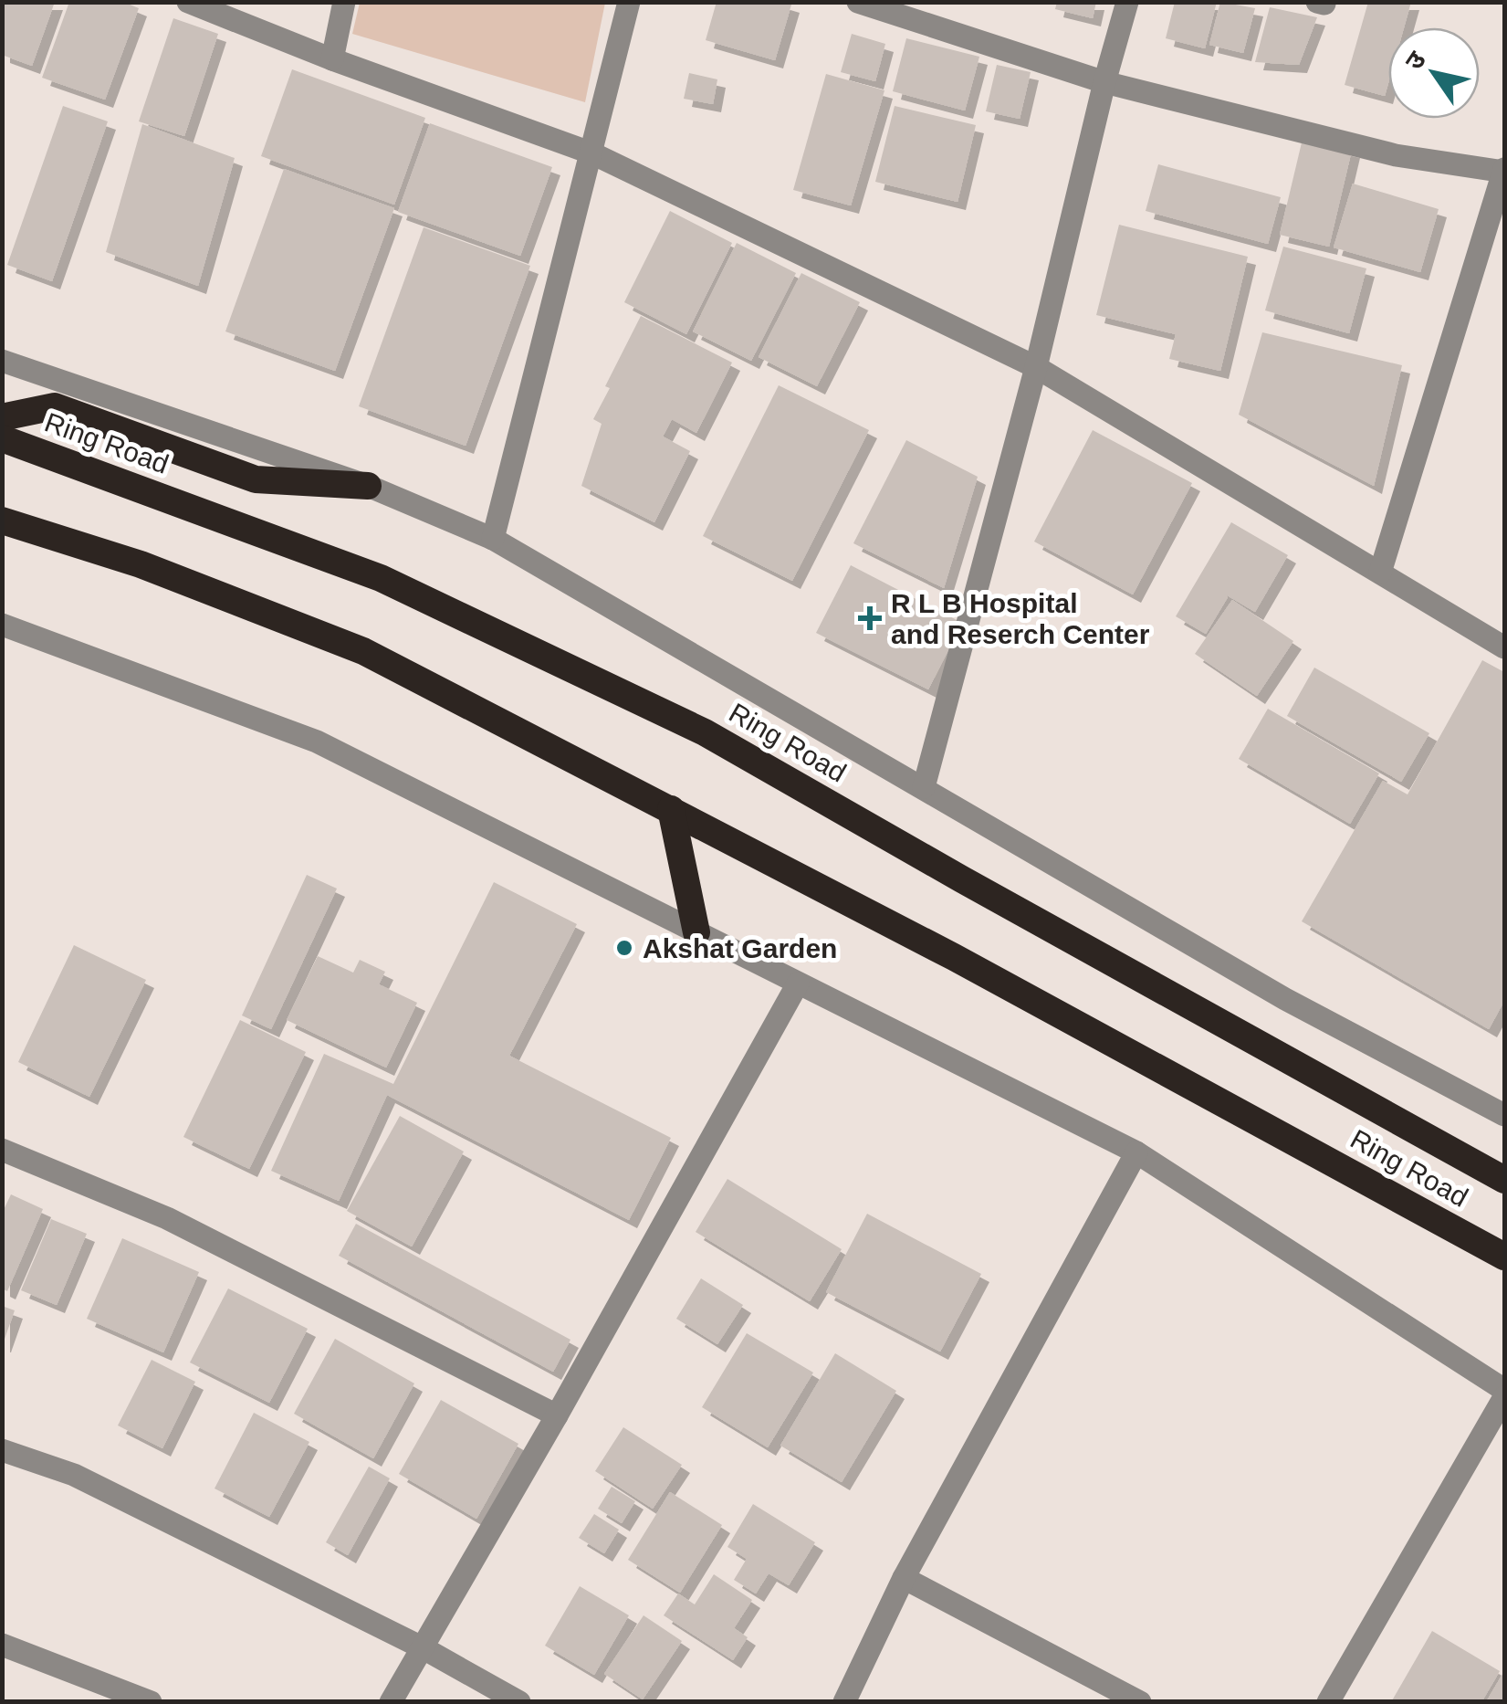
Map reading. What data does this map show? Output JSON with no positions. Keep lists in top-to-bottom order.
{
  "streets": {
    "highway": ["Ring Road"]
  },
  "places": {
    "health": ["R L B Hospital and Reserch Center"],
    "other": ["Akshat Garden"]
  },
  "north": "top left"
}
